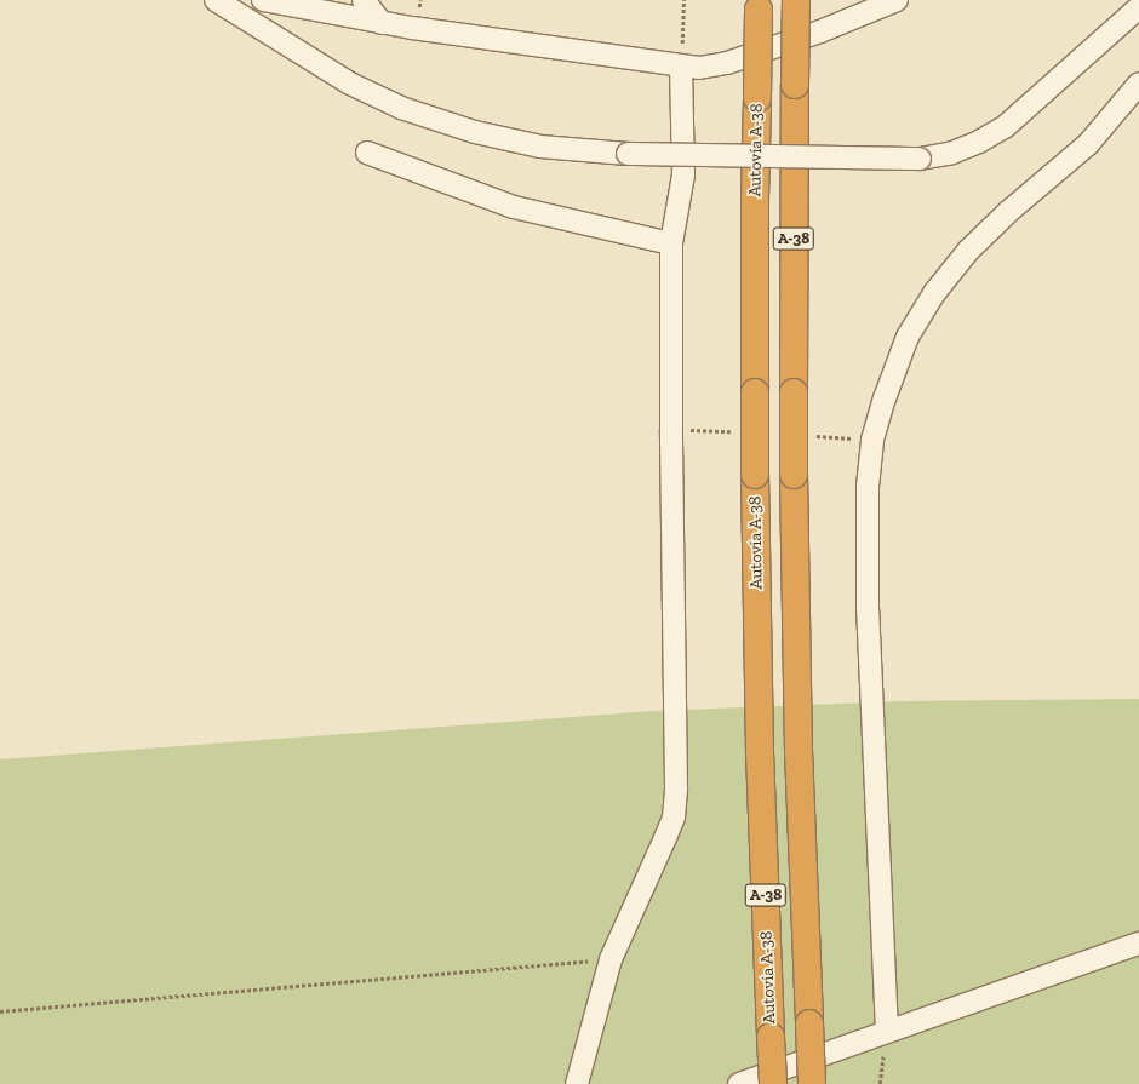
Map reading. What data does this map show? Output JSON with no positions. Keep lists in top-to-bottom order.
{
  "streets": {
    "highway": ["Autovía A-38", "A-38"]
  }
}
